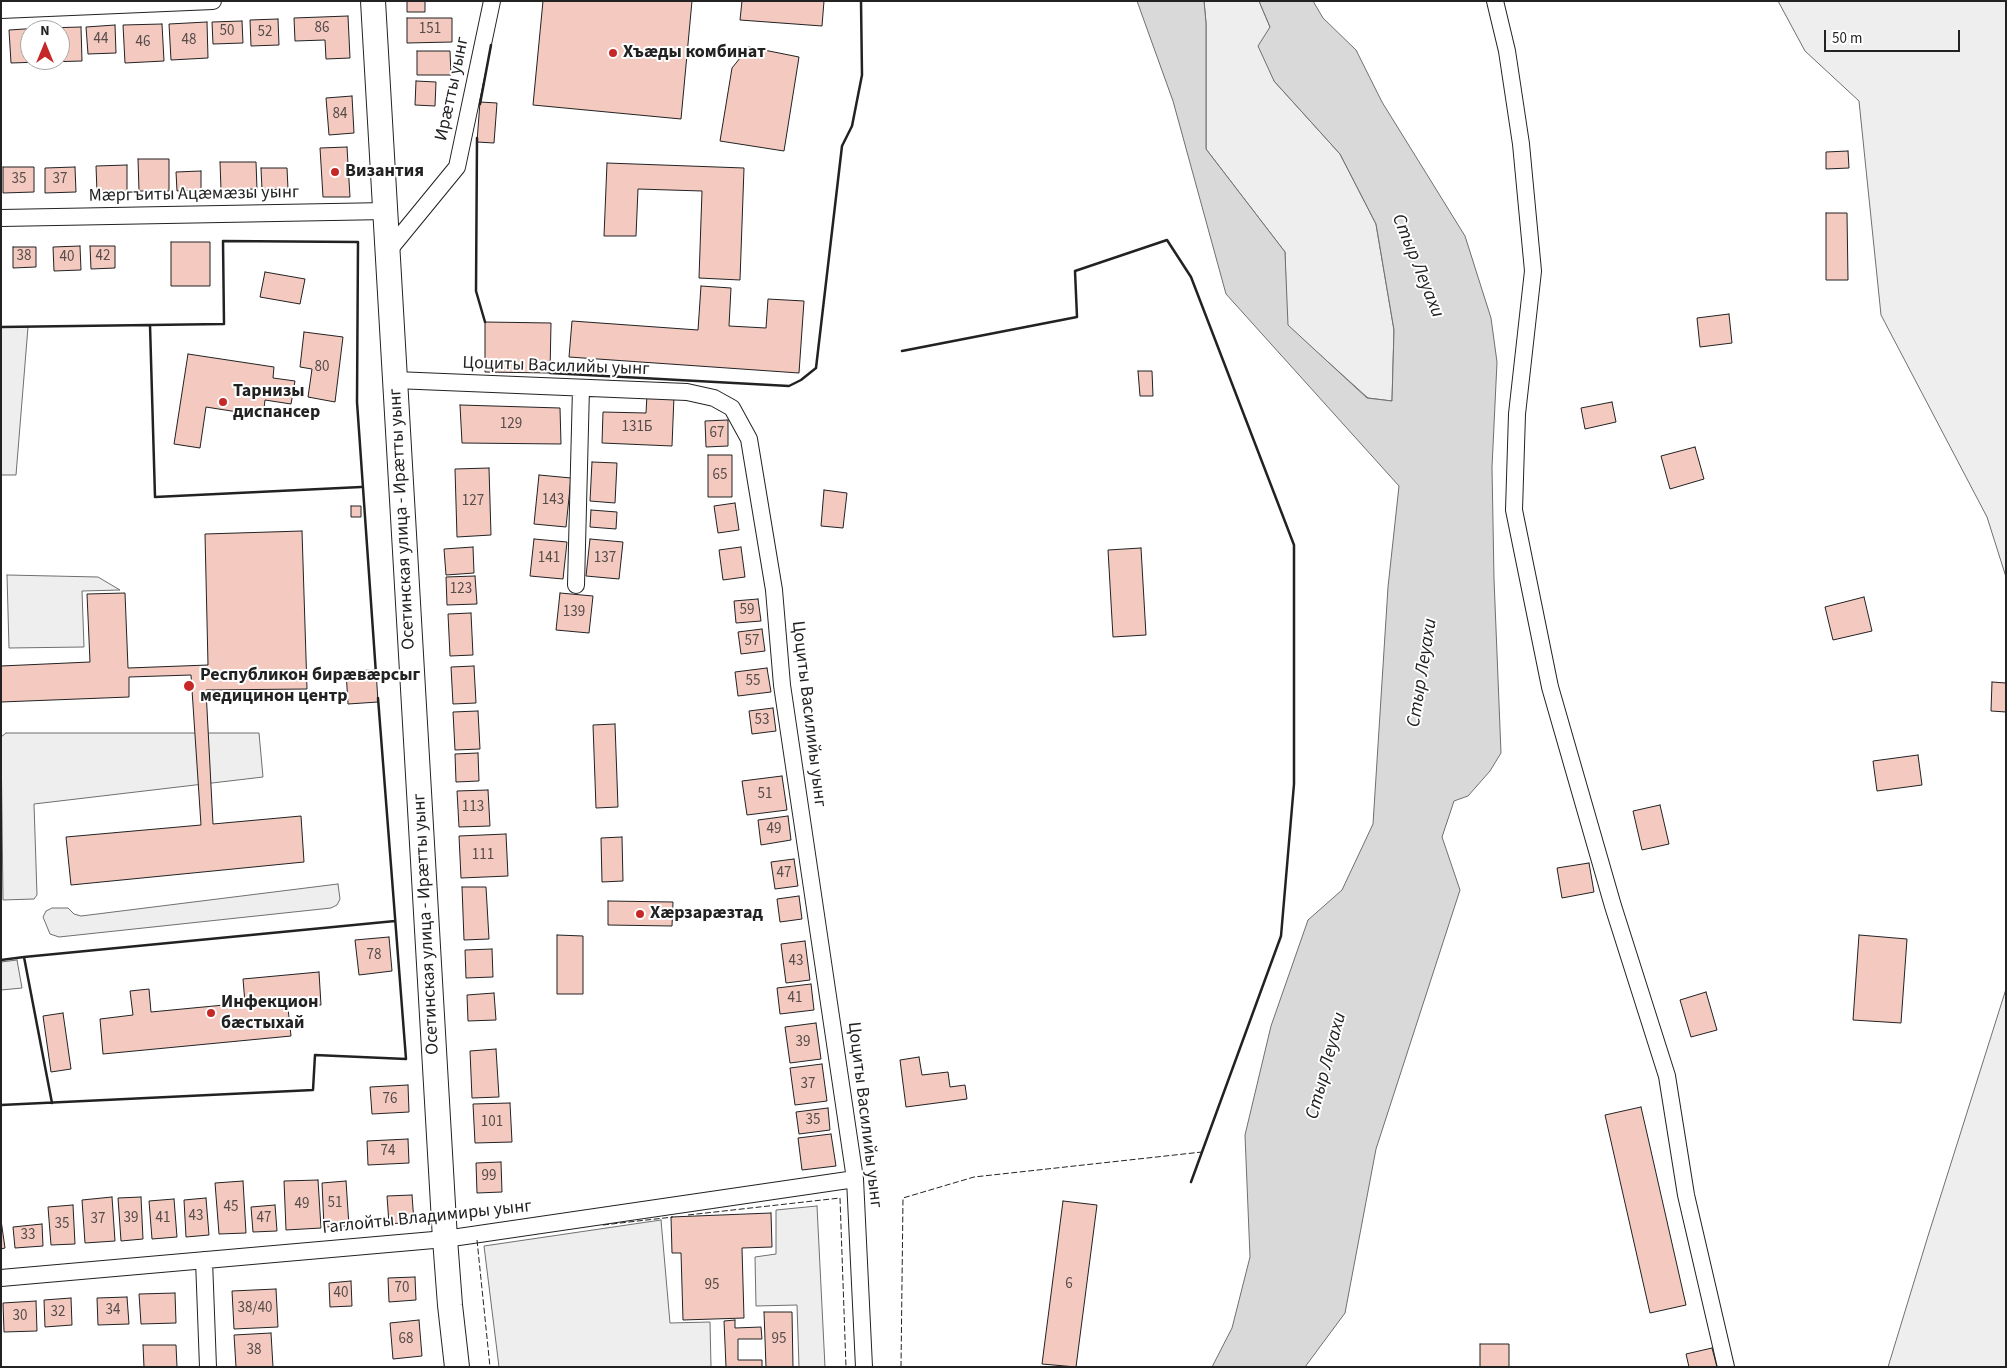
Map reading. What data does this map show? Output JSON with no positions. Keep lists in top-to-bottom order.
{
  "streets": {
    "street": [
      "Ирæтты уынг",
      "Мӕргъиты Ацӕмӕзы уынг",
      "Цоциты Василийы уынг",
      "Осетинская улица - Ирæтты уынг",
      "Гаглойты Владимиры уынг"
    ]
  },
  "crossings": [
    ["Ирæтты уынг", "Осетинская улица - Ирæтты уынг"],
    ["Мӕргъиты Ацӕмӕзы уынг", "Осетинская улица - Ирæтты уынг"],
    ["Цоциты Василийы уынг", "Осетинская улица - Ирæтты уынг"],
    ["Цоциты Василийы уынг", "Гаглойты Владимиры уынг"],
    ["Осетинская улица - Ирæтты уынг", "Гаглойты Владимиры уынг"]
  ],
  "water": ["Стыр Леуахи"],
  "places": [
    "Хъæды комбинат",
    "Византия",
    "Тарнизы диспансер",
    "Республикон бирæвæрсыг медицинон центр",
    "Хæрзарæзтад",
    "Инфекцион бæстыхай"
  ],
  "house_numbers": [
    "86",
    "151",
    "50",
    "52",
    "44",
    "48",
    "46",
    "84",
    "35",
    "37",
    "38",
    "42",
    "40",
    "80",
    "129",
    "131Б",
    "67",
    "65",
    "143",
    "127",
    "141",
    "137",
    "123",
    "59",
    "139",
    "57",
    "55",
    "53",
    "51",
    "113",
    "49",
    "111",
    "47",
    "78",
    "43",
    "41",
    "39",
    "37",
    "76",
    "35",
    "101",
    "74",
    "99",
    "51",
    "49",
    "45",
    "43",
    "39",
    "41",
    "47",
    "37",
    "35",
    "33",
    "6",
    "95",
    "70",
    "40",
    "38/40",
    "34",
    "32",
    "30",
    "68",
    "95",
    "38"
  ],
  "scale_bar": "50 m",
  "north": "top"
}
